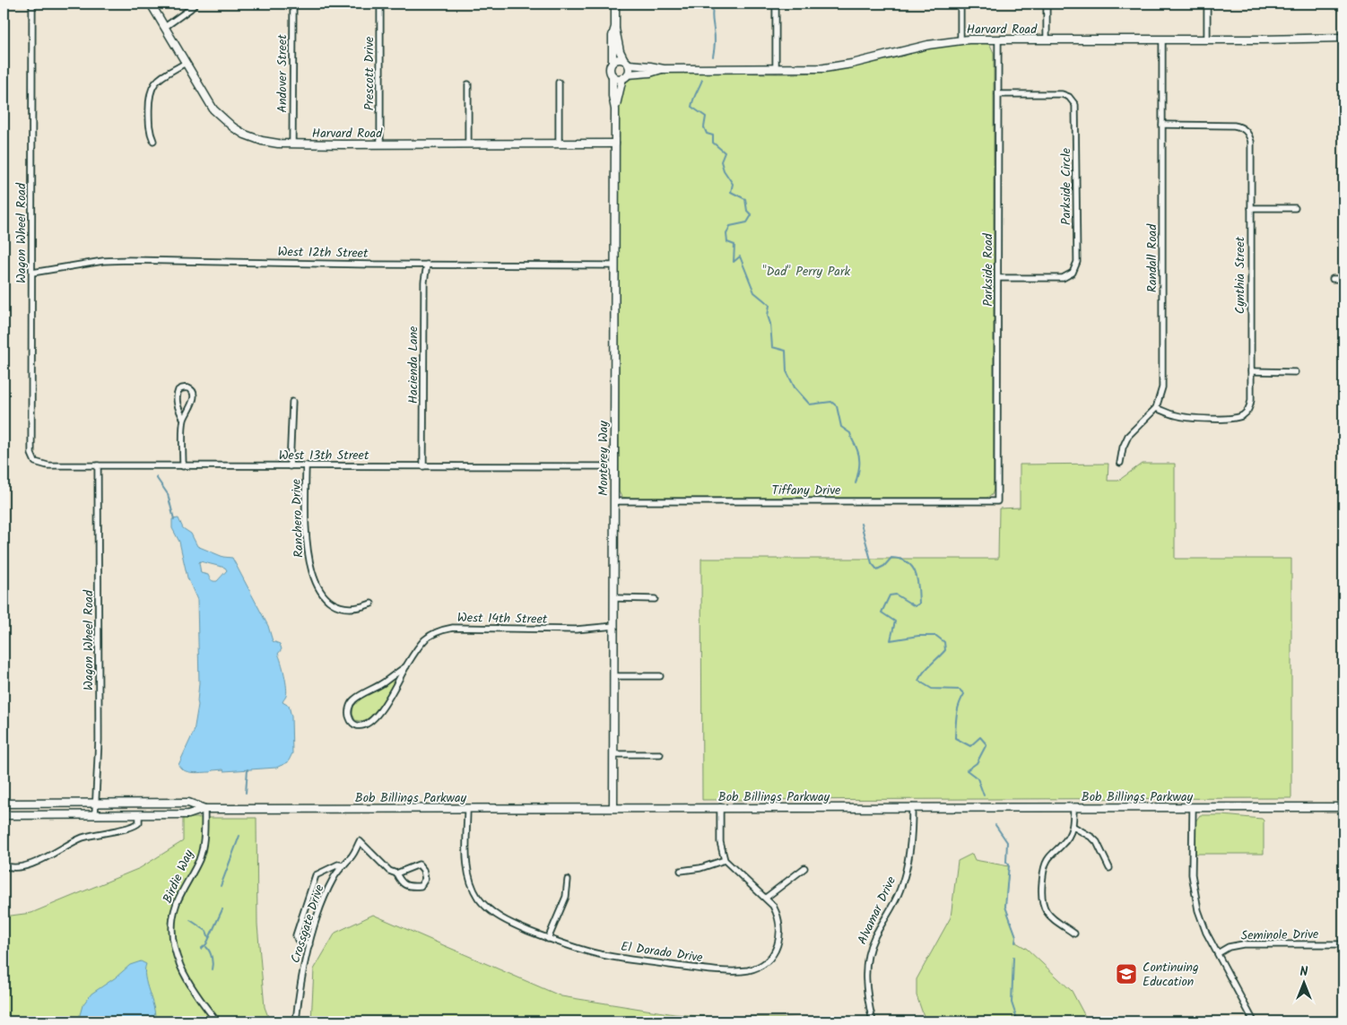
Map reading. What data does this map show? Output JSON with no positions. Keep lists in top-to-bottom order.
{
  "streets": {
    "street": [
      "Harvard Road",
      "Andover Street",
      "Prescott Drive",
      "Parkside Circle",
      "Wagon Wheel Road",
      "West 12th Street",
      "Randall Road",
      "Parkside Road",
      "Cynthia Street",
      "Hacienda Lane",
      "West 13th Street",
      "Monterey Way",
      "Tiffany Drive",
      "Ranchero Drive",
      "West 14th Street",
      "Bob Billings Parkway",
      "Birdie Way",
      "Alvamar Drive",
      "Crossgate Drive",
      "Seminole Drive",
      "El Dorado Drive"
    ]
  },
  "crossings": [
    ["Harvard Road", "Andover Street"],
    ["Harvard Road", "Prescott Drive"],
    ["Harvard Road", "Randall Road"],
    ["Harvard Road", "Parkside Road"],
    ["Harvard Road", "Monterey Way"],
    ["Parkside Circle", "Parkside Road"],
    ["Wagon Wheel Road", "West 12th Street"],
    ["Wagon Wheel Road", "West 13th Street"],
    ["Wagon Wheel Road", "Bob Billings Parkway"],
    ["West 12th Street", "Hacienda Lane"],
    ["West 12th Street", "Monterey Way"],
    ["Randall Road", "Cynthia Street"],
    ["Parkside Road", "Tiffany Drive"],
    ["Hacienda Lane", "West 13th Street"],
    ["West 13th Street", "Monterey Way"],
    ["West 13th Street", "Ranchero Drive"],
    ["Monterey Way", "Tiffany Drive"],
    ["Monterey Way", "West 14th Street"],
    ["Monterey Way", "Bob Billings Parkway"],
    ["Bob Billings Parkway", "Birdie Way"],
    ["Bob Billings Parkway", "Alvamar Drive"],
    ["Bob Billings Parkway", "El Dorado Drive"]
  ],
  "parks": ["\"Dad\" Perry Park"],
  "places": {
    "school or university": ["Continuing Education"]
  },
  "north": "top"
}
